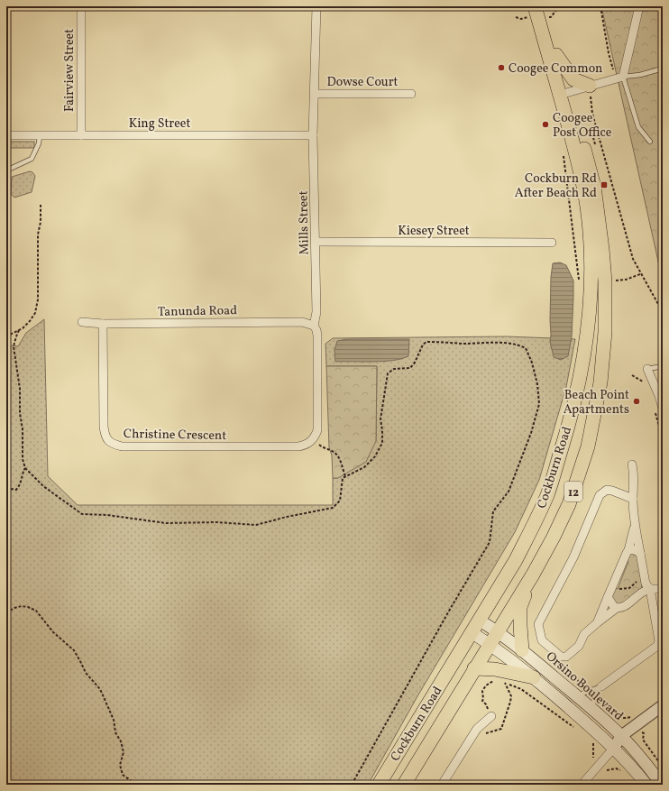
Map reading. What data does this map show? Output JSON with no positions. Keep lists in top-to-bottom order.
{
  "streets": {
    "main road": ["Cockburn Road", "12", "Orsino Boulevard"],
    "street": [
      "Fairview Street",
      "Dowse Court",
      "King Street",
      "Mills Street",
      "Kiesey Street",
      "Tanunda Road",
      "Christine Crescent"
    ]
  },
  "crossings": [
    ["Fairview Street", "King Street"],
    ["Dowse Court", "Mills Street"],
    ["King Street", "Mills Street"],
    ["Mills Street", "Kiesey Street"],
    ["Mills Street", "Tanunda Road"],
    ["Mills Street", "Christine Crescent"],
    ["Tanunda Road", "Christine Crescent"],
    ["Cockburn Road", "Orsino Boulevard"]
  ],
  "places": {
    "other": ["Coogee Common", "Coogee Post Office", "Beach Point Apartments"],
    "transit": ["Cockburn Rd After Beach Rd"]
  }
}
